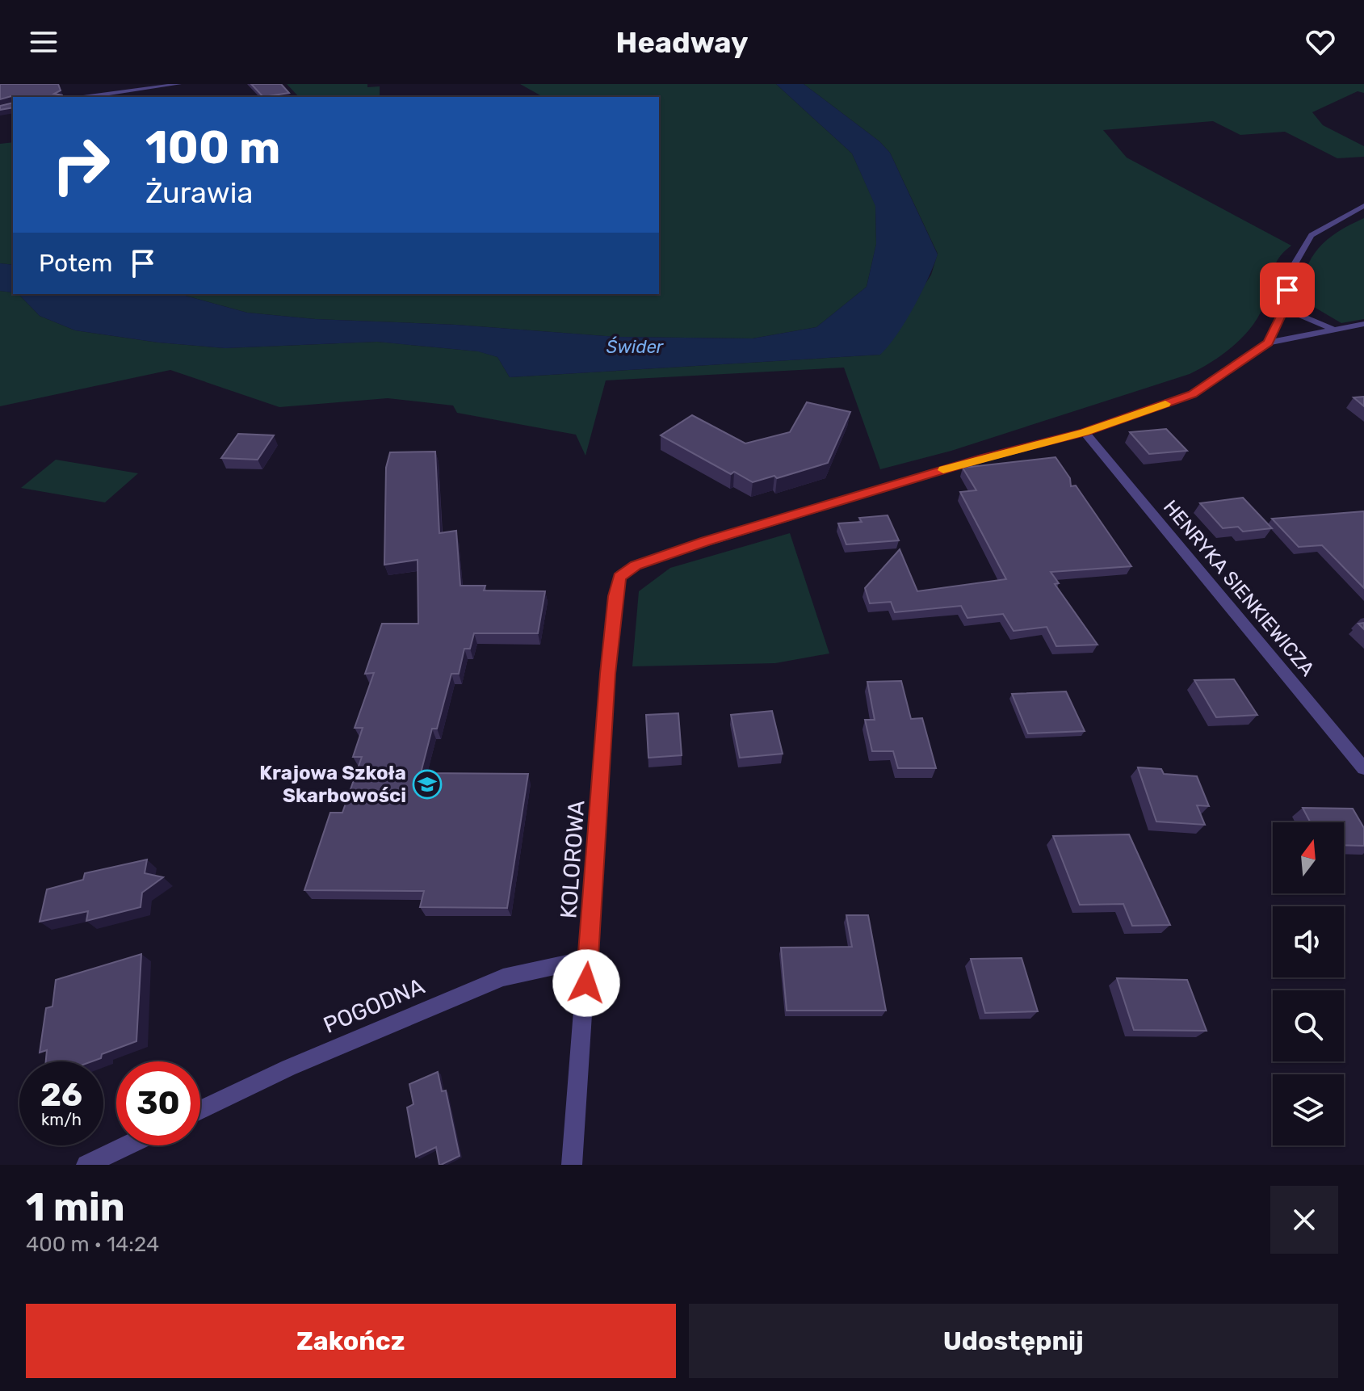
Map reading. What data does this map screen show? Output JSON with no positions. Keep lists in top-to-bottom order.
{
  "streets": {
    "street": ["HENRYKA SIENKIEWICZA", "KOLOROWA", "POGODNA"]
  },
  "crossings": [
    ["HENRYKA SIENKIEWICZA", "KOLOROWA"],
    ["KOLOROWA", "POGODNA"]
  ],
  "water": ["Świder"],
  "places": {
    "school or university": ["Krajowa Szkoła Skarbowości"]
  },
  "north": "top",
  "page": {
    "header": "Headway",
    "turn": ["100 m", "Żurawia"],
    "then": "Potem",
    "speed": "26 km/h",
    "limit": "30",
    "heading": ["1 min", "400 m · 14:24"],
    "buttons": ["Zakończ", "Udostępnij"]
  }
}
